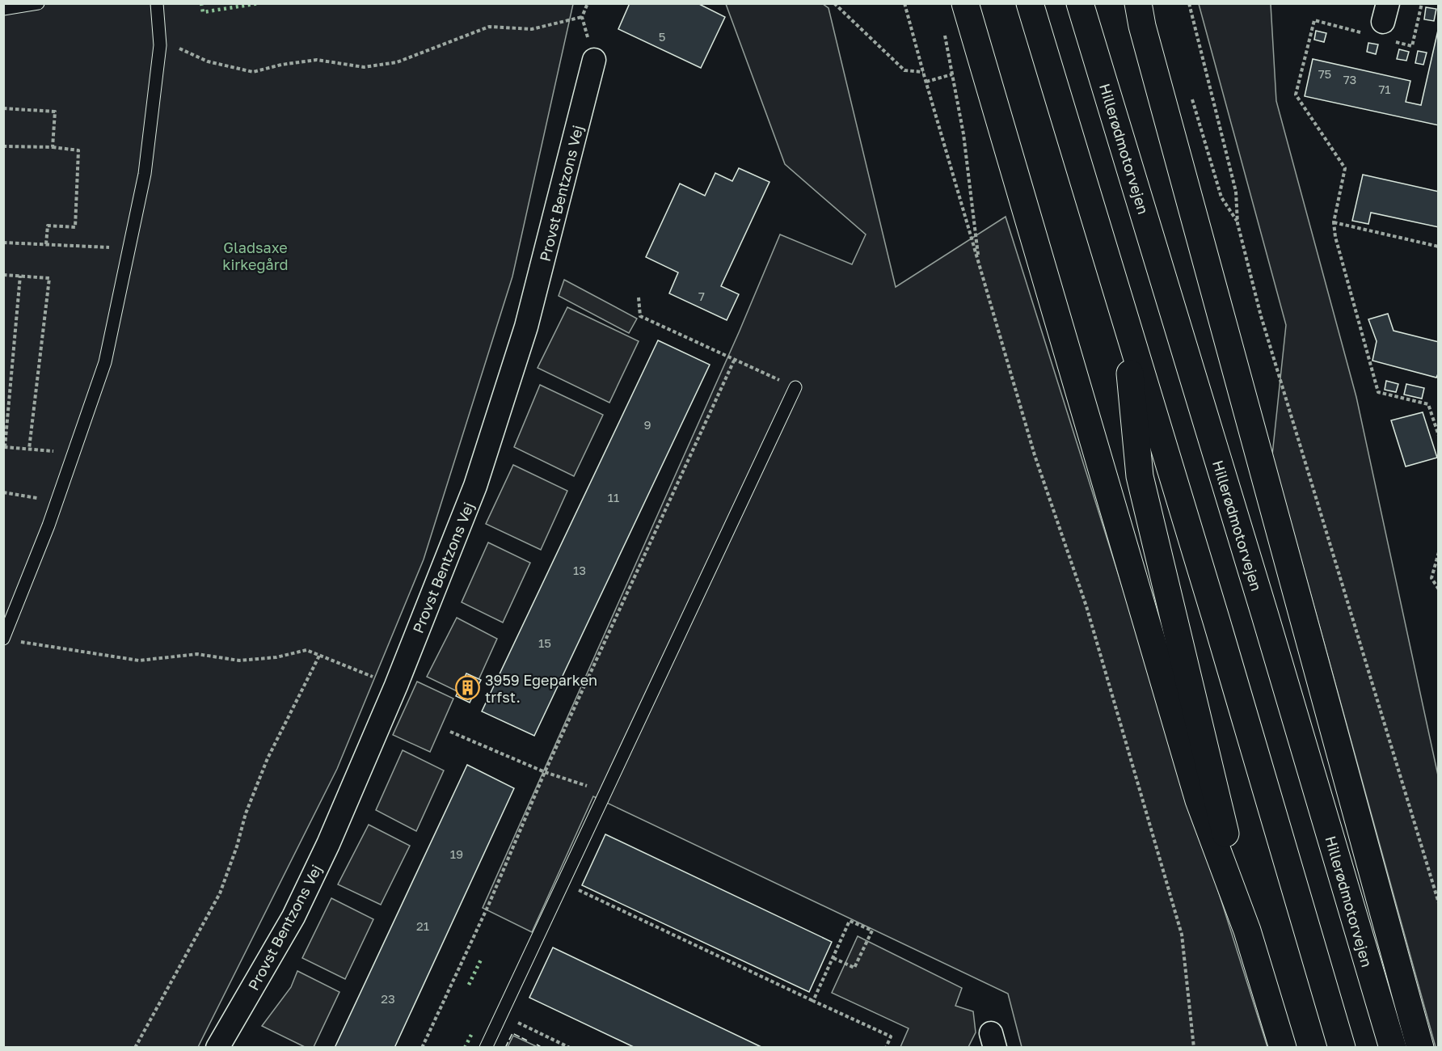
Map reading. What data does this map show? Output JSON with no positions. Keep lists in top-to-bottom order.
{
  "streets": {
    "highway": ["Hillerødmotorvejen"],
    "street": ["Provst Bentzons Vej"]
  },
  "parks": ["Gladsaxe kirkegård"],
  "places": {
    "building": ["3959 Egeparken trfst."]
  },
  "house_numbers": [
    "5",
    "75",
    "73",
    "71",
    "7",
    "9",
    "11",
    "13",
    "15",
    "19",
    "21",
    "23"
  ]
}
